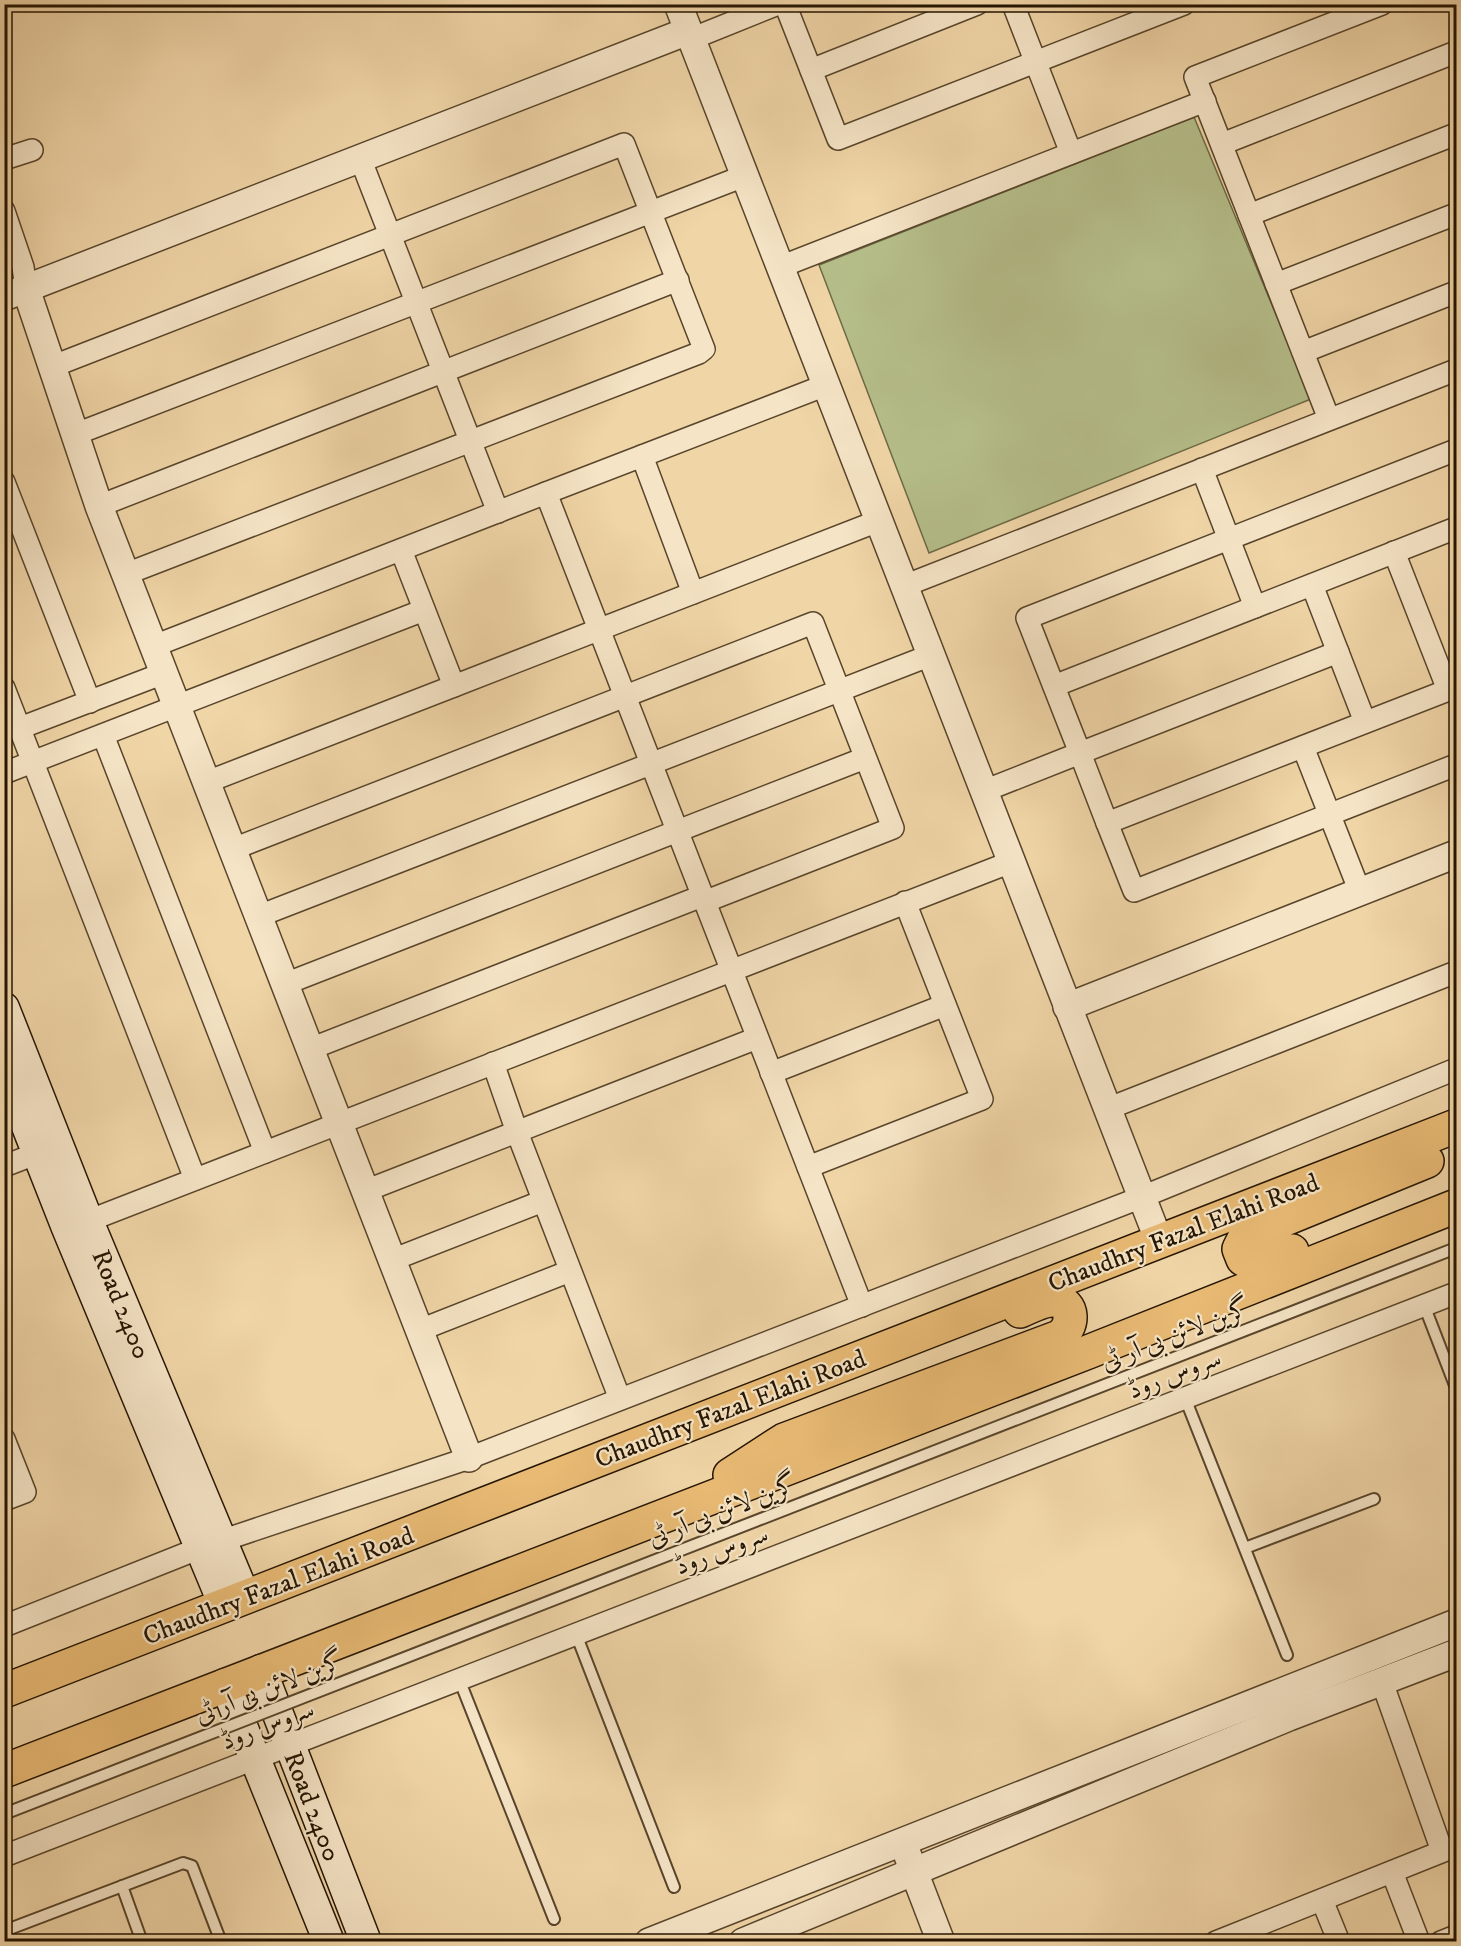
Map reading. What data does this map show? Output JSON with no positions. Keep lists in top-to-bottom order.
{
  "streets": {
    "main road": ["Chaudhry Fazal Elahi Road", "Road 2400"],
    "street": ["سروس روڈ"],
    "lane": ["گرین لائن بی آر ٹی"]
  },
  "crossings": [
    ["Chaudhry Fazal Elahi Road", "Road 2400"],
    ["Road 2400", "سروس روڈ"]
  ]
}
